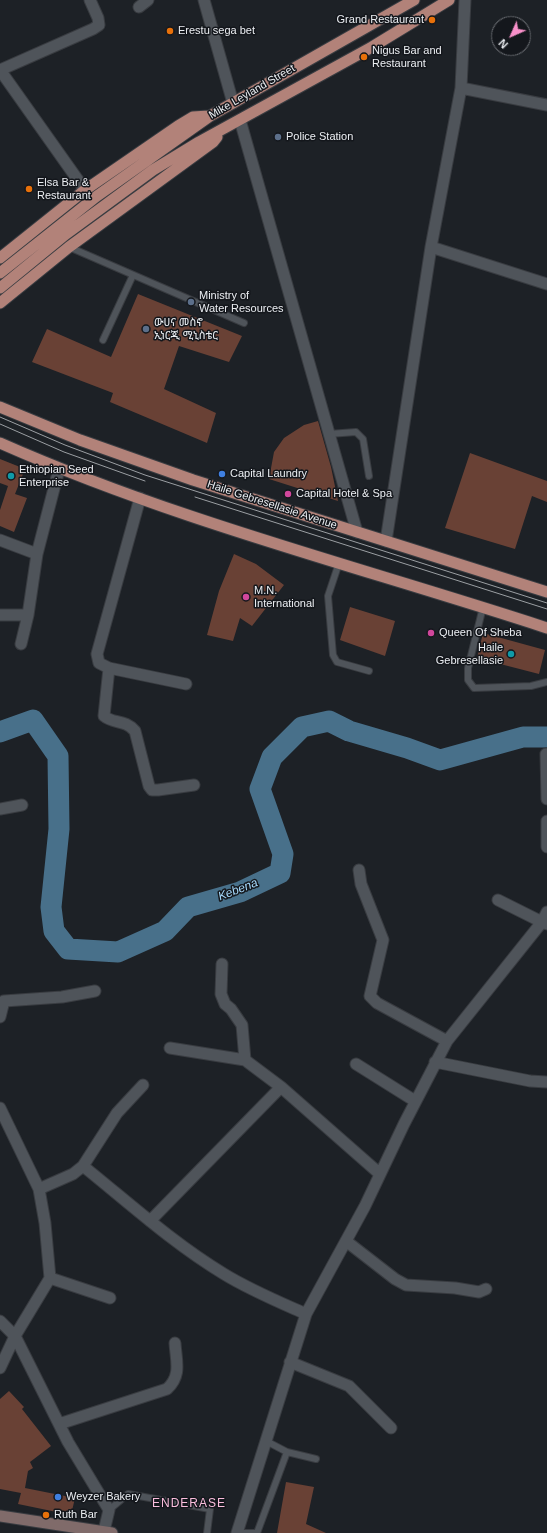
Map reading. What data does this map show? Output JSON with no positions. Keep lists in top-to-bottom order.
{
  "streets": {
    "main road": ["Mike Leyland Street", "Haile Gebresellasie Avenue"]
  },
  "districts": ["ENDERASE"],
  "water": ["Kebena"],
  "places": [
    "Grand Restaurant",
    "Erestu sega bet",
    "Nigus Bar and Restaurant",
    "Police Station",
    "Elsa Bar & Restaurant",
    "Ministry of Water Resources",
    "ውሀና መስኖ ኢነርጂ ሚኒስቴር",
    "Capital Laundry",
    "Ethiopian Seed Enterprise",
    "Capital Hotel & Spa",
    "M.N. International",
    "Queen Of Sheba",
    "Haile Gebresellasie",
    "Weyzer Bakery",
    "Ruth Bar"
  ],
  "north": "bottom left"
}
